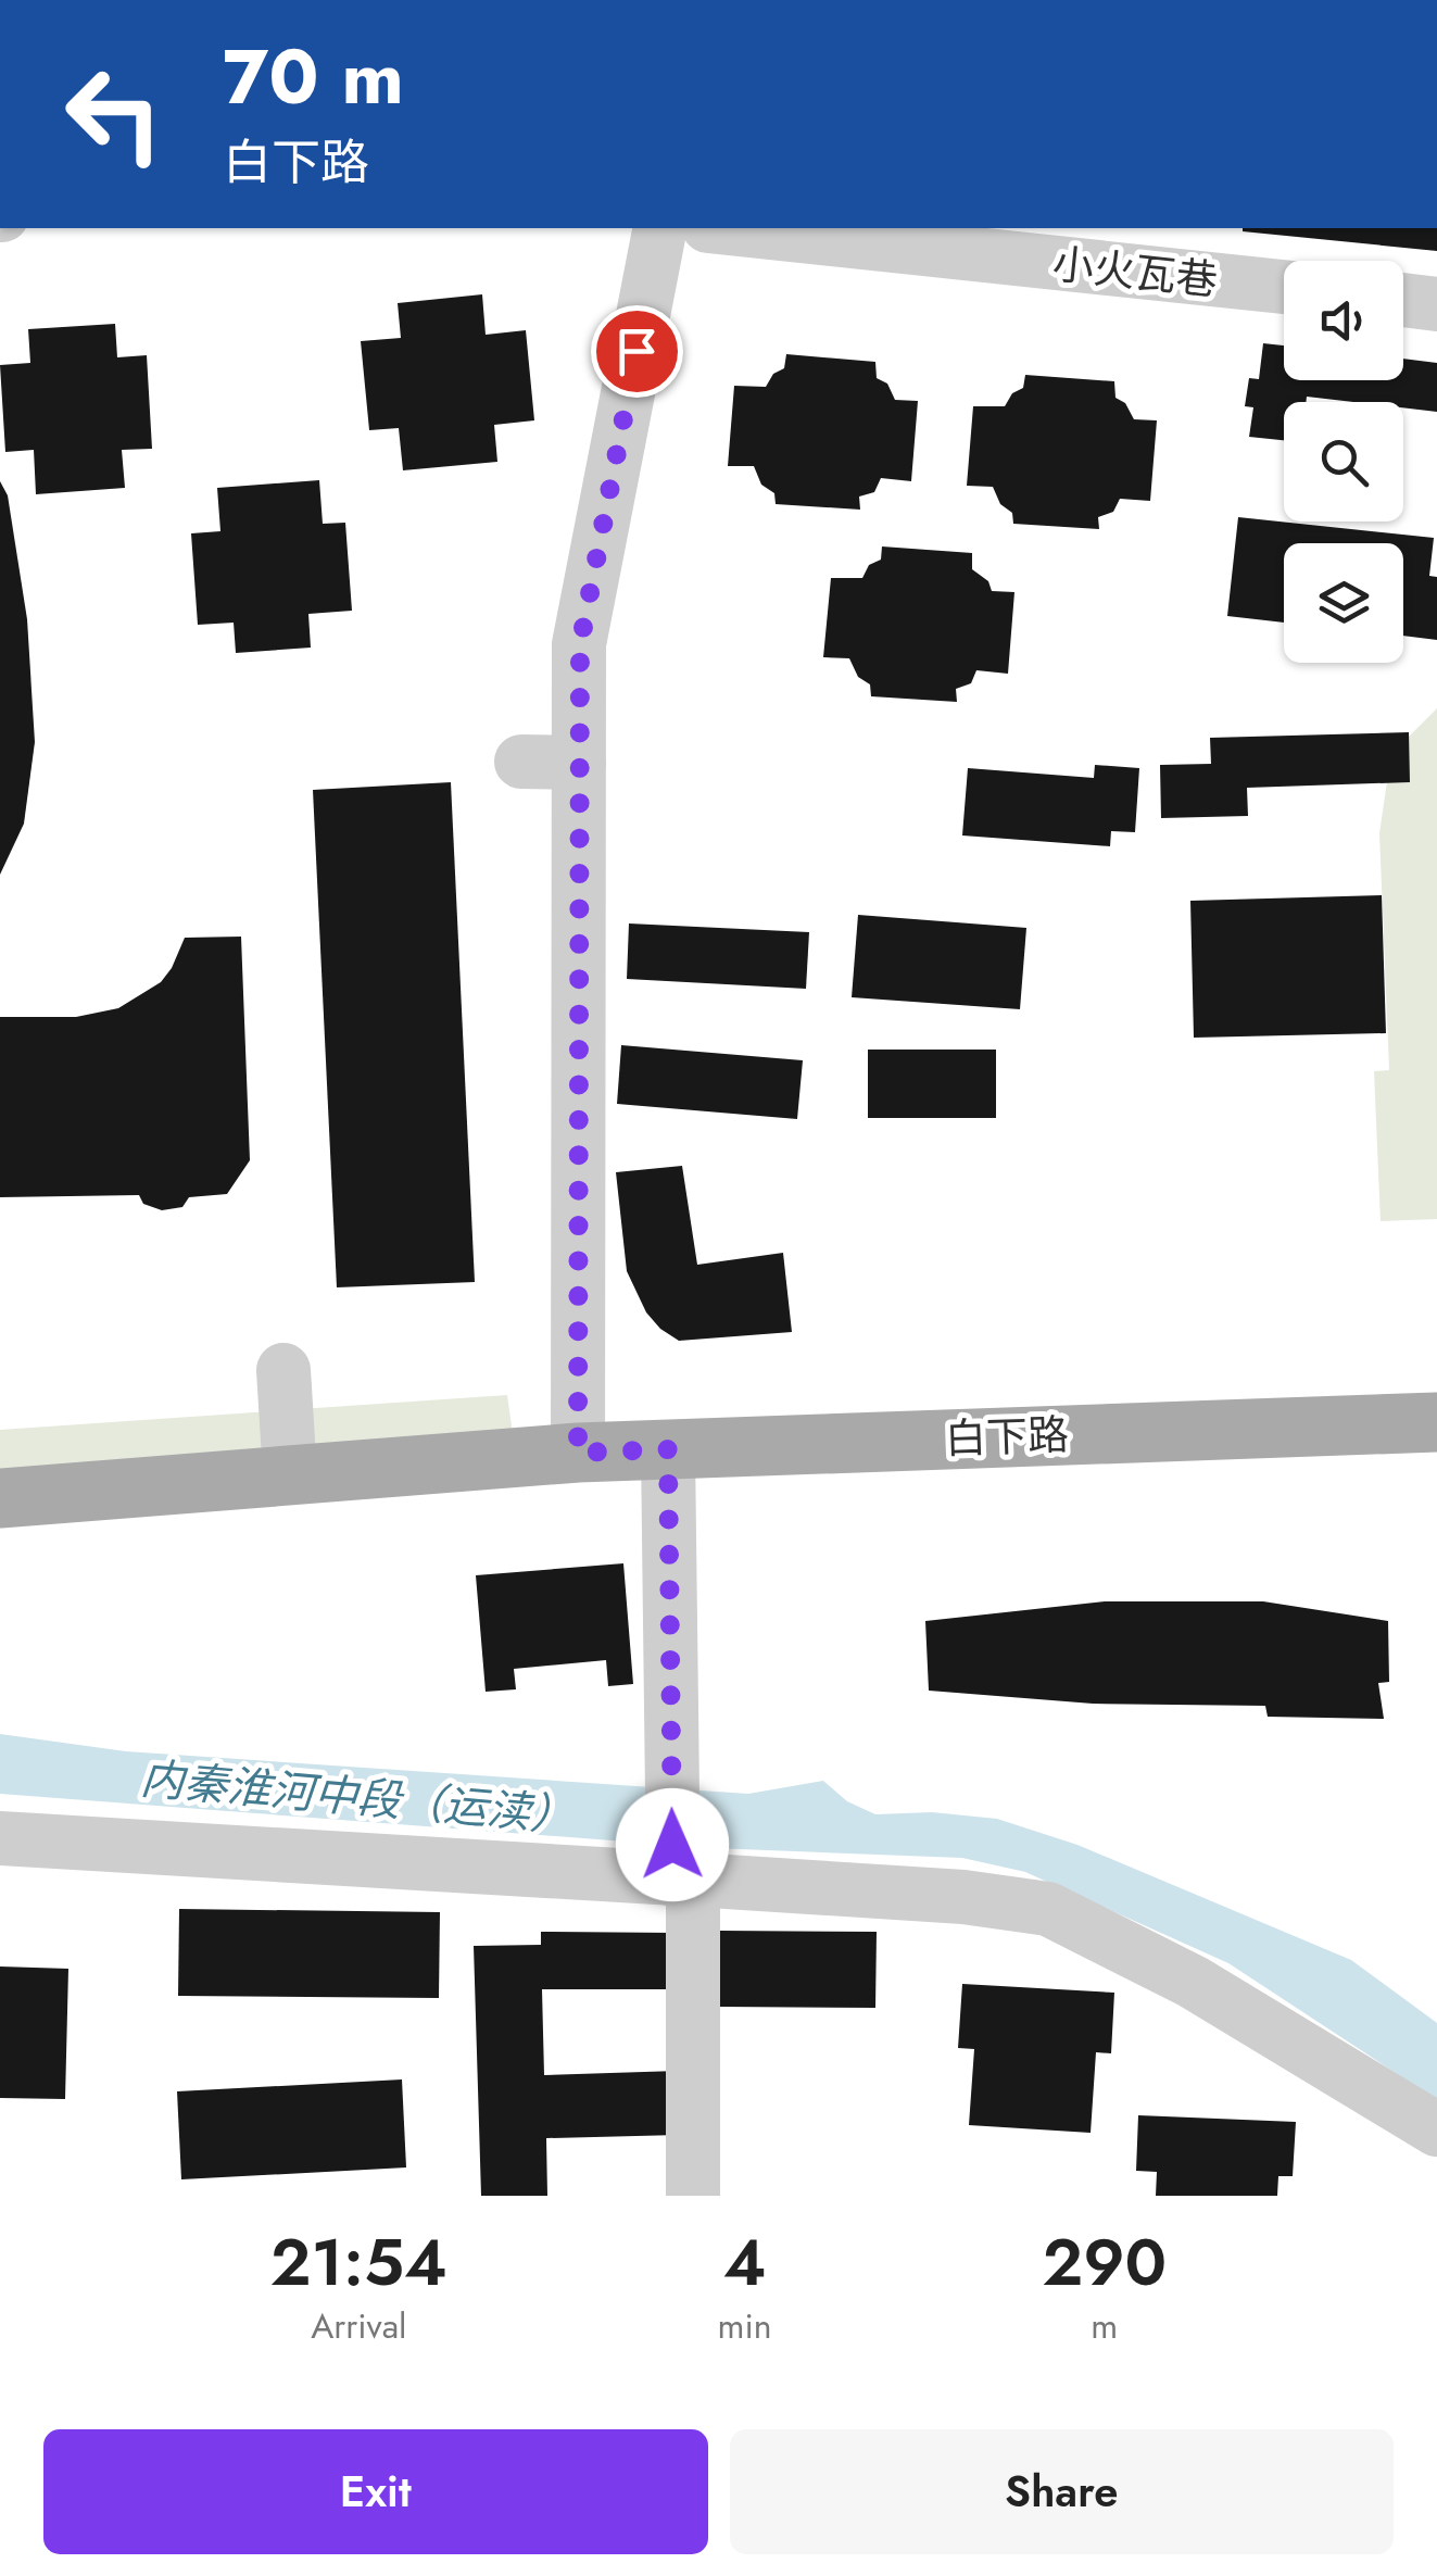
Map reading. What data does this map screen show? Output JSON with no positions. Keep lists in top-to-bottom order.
{
  "streets": {
    "main road": ["白下路"],
    "street": ["小火瓦巷"]
  },
  "water": ["内秦淮河中段（运渎）"],
  "page": {
    "turn": ["70 m", "白下路"],
    "eta": [
      "21:54",
      "Arrival",
      "4",
      "min",
      "290",
      "m"
    ],
    "buttons": ["Exit", "Share"]
  }
}
